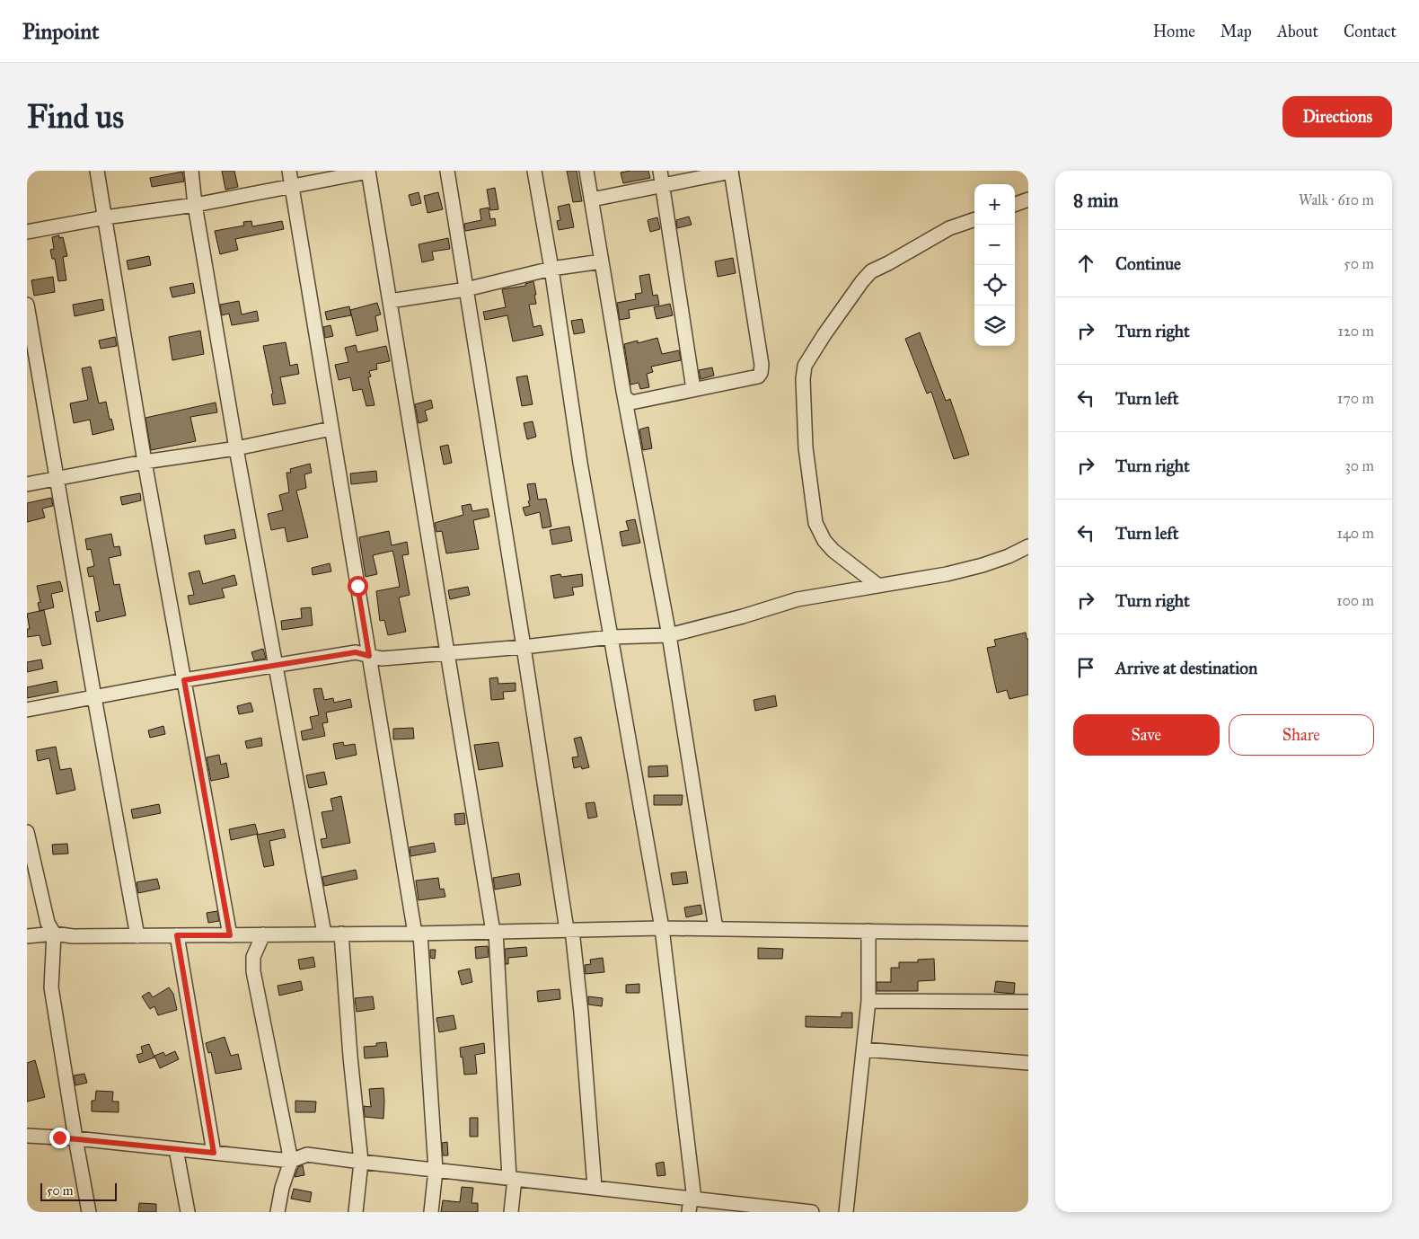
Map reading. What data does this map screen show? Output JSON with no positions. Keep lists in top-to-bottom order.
{
  "scale_bar": "50 m",
  "page": {
    "header": "Pinpoint",
    "nav": [
      "Home",
      "Map",
      "About",
      "Contact"
    ],
    "buttons": [
      "Directions",
      ["Save", "Share"]
    ],
    "title": "Find us",
    "heading": ["8 min", "Walk · 610 m"],
    "map_buttons": ["+", "−"],
    "list": [
      ["Continue", "50 m"],
      ["Turn right", "120 m"],
      ["Turn left", "170 m"],
      ["Turn right", "30 m"],
      ["Turn left", "140 m"],
      ["Turn right", "100 m"],
      "Arrive at destination"
    ],
    "scale": "50 m"
  }
}
